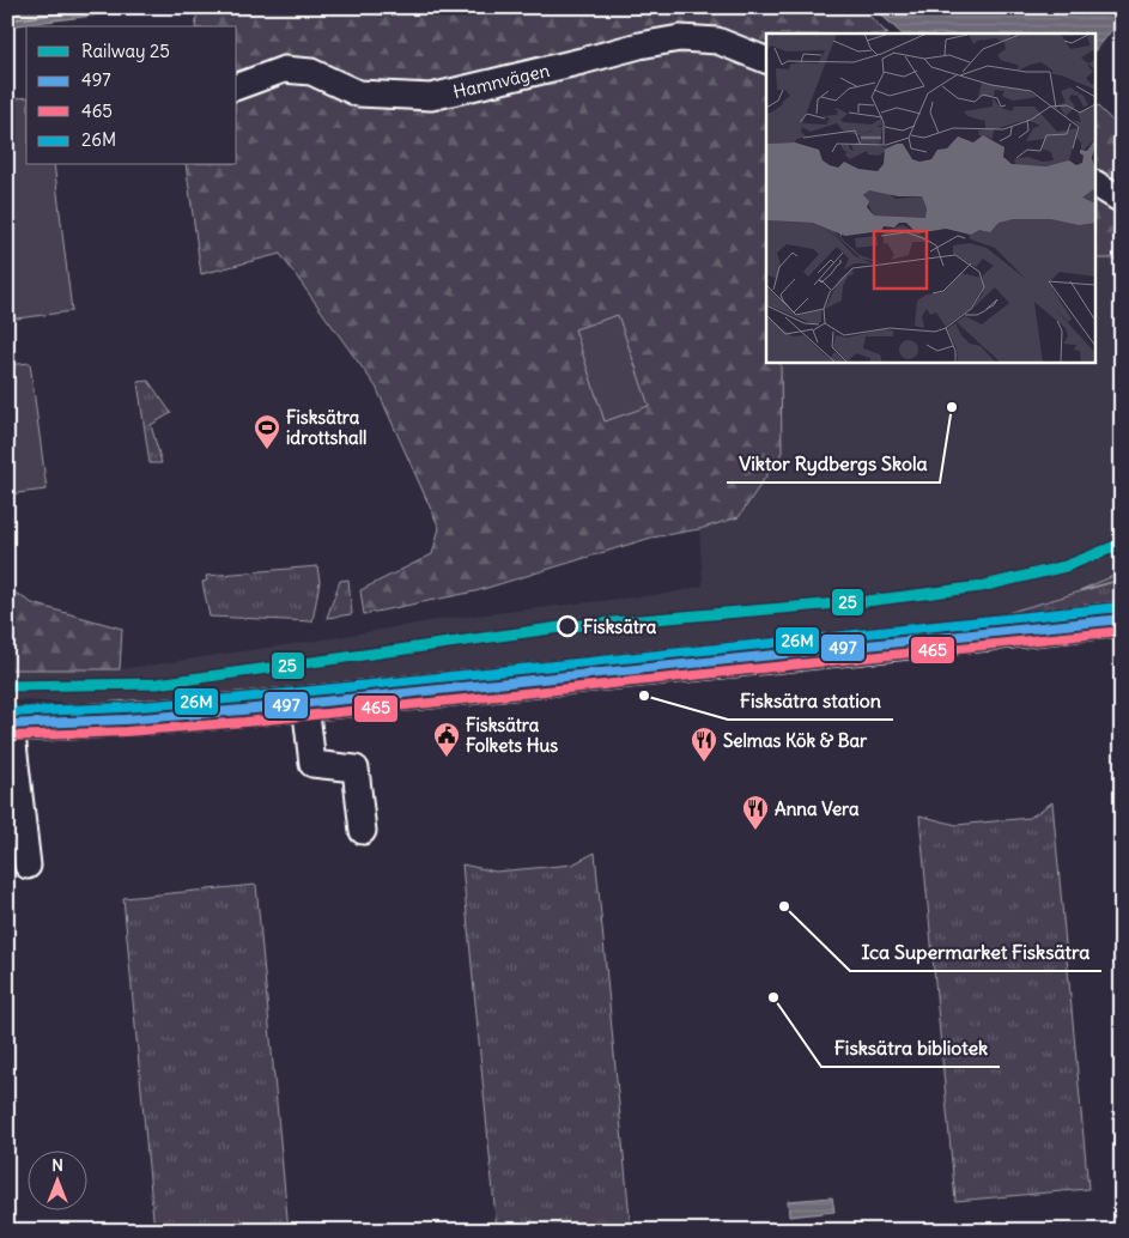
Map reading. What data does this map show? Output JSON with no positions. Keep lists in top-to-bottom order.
{
  "streets": {
    "street": ["Hamnvägen"]
  },
  "places": {
    "other": [
      "Viktor Rydbergs Skola",
      "Fisksätra",
      "Fisksätra station",
      "Ica Supermarket Fisksätra",
      "Fisksätra bibliotek"
    ],
    "sports": ["Fisksätra idrottshall"],
    "public building": ["Fisksätra Folkets Hus"],
    "restaurant": ["Selmas Kök & Bar", "Anna Vera"]
  },
  "lines": [
    "rail line 25",
    "transit line 26M",
    "transit line 497",
    "transit line 465"
  ],
  "legend": [
    "Railway 25",
    "497",
    "465",
    "26M"
  ],
  "north": "top"
}
